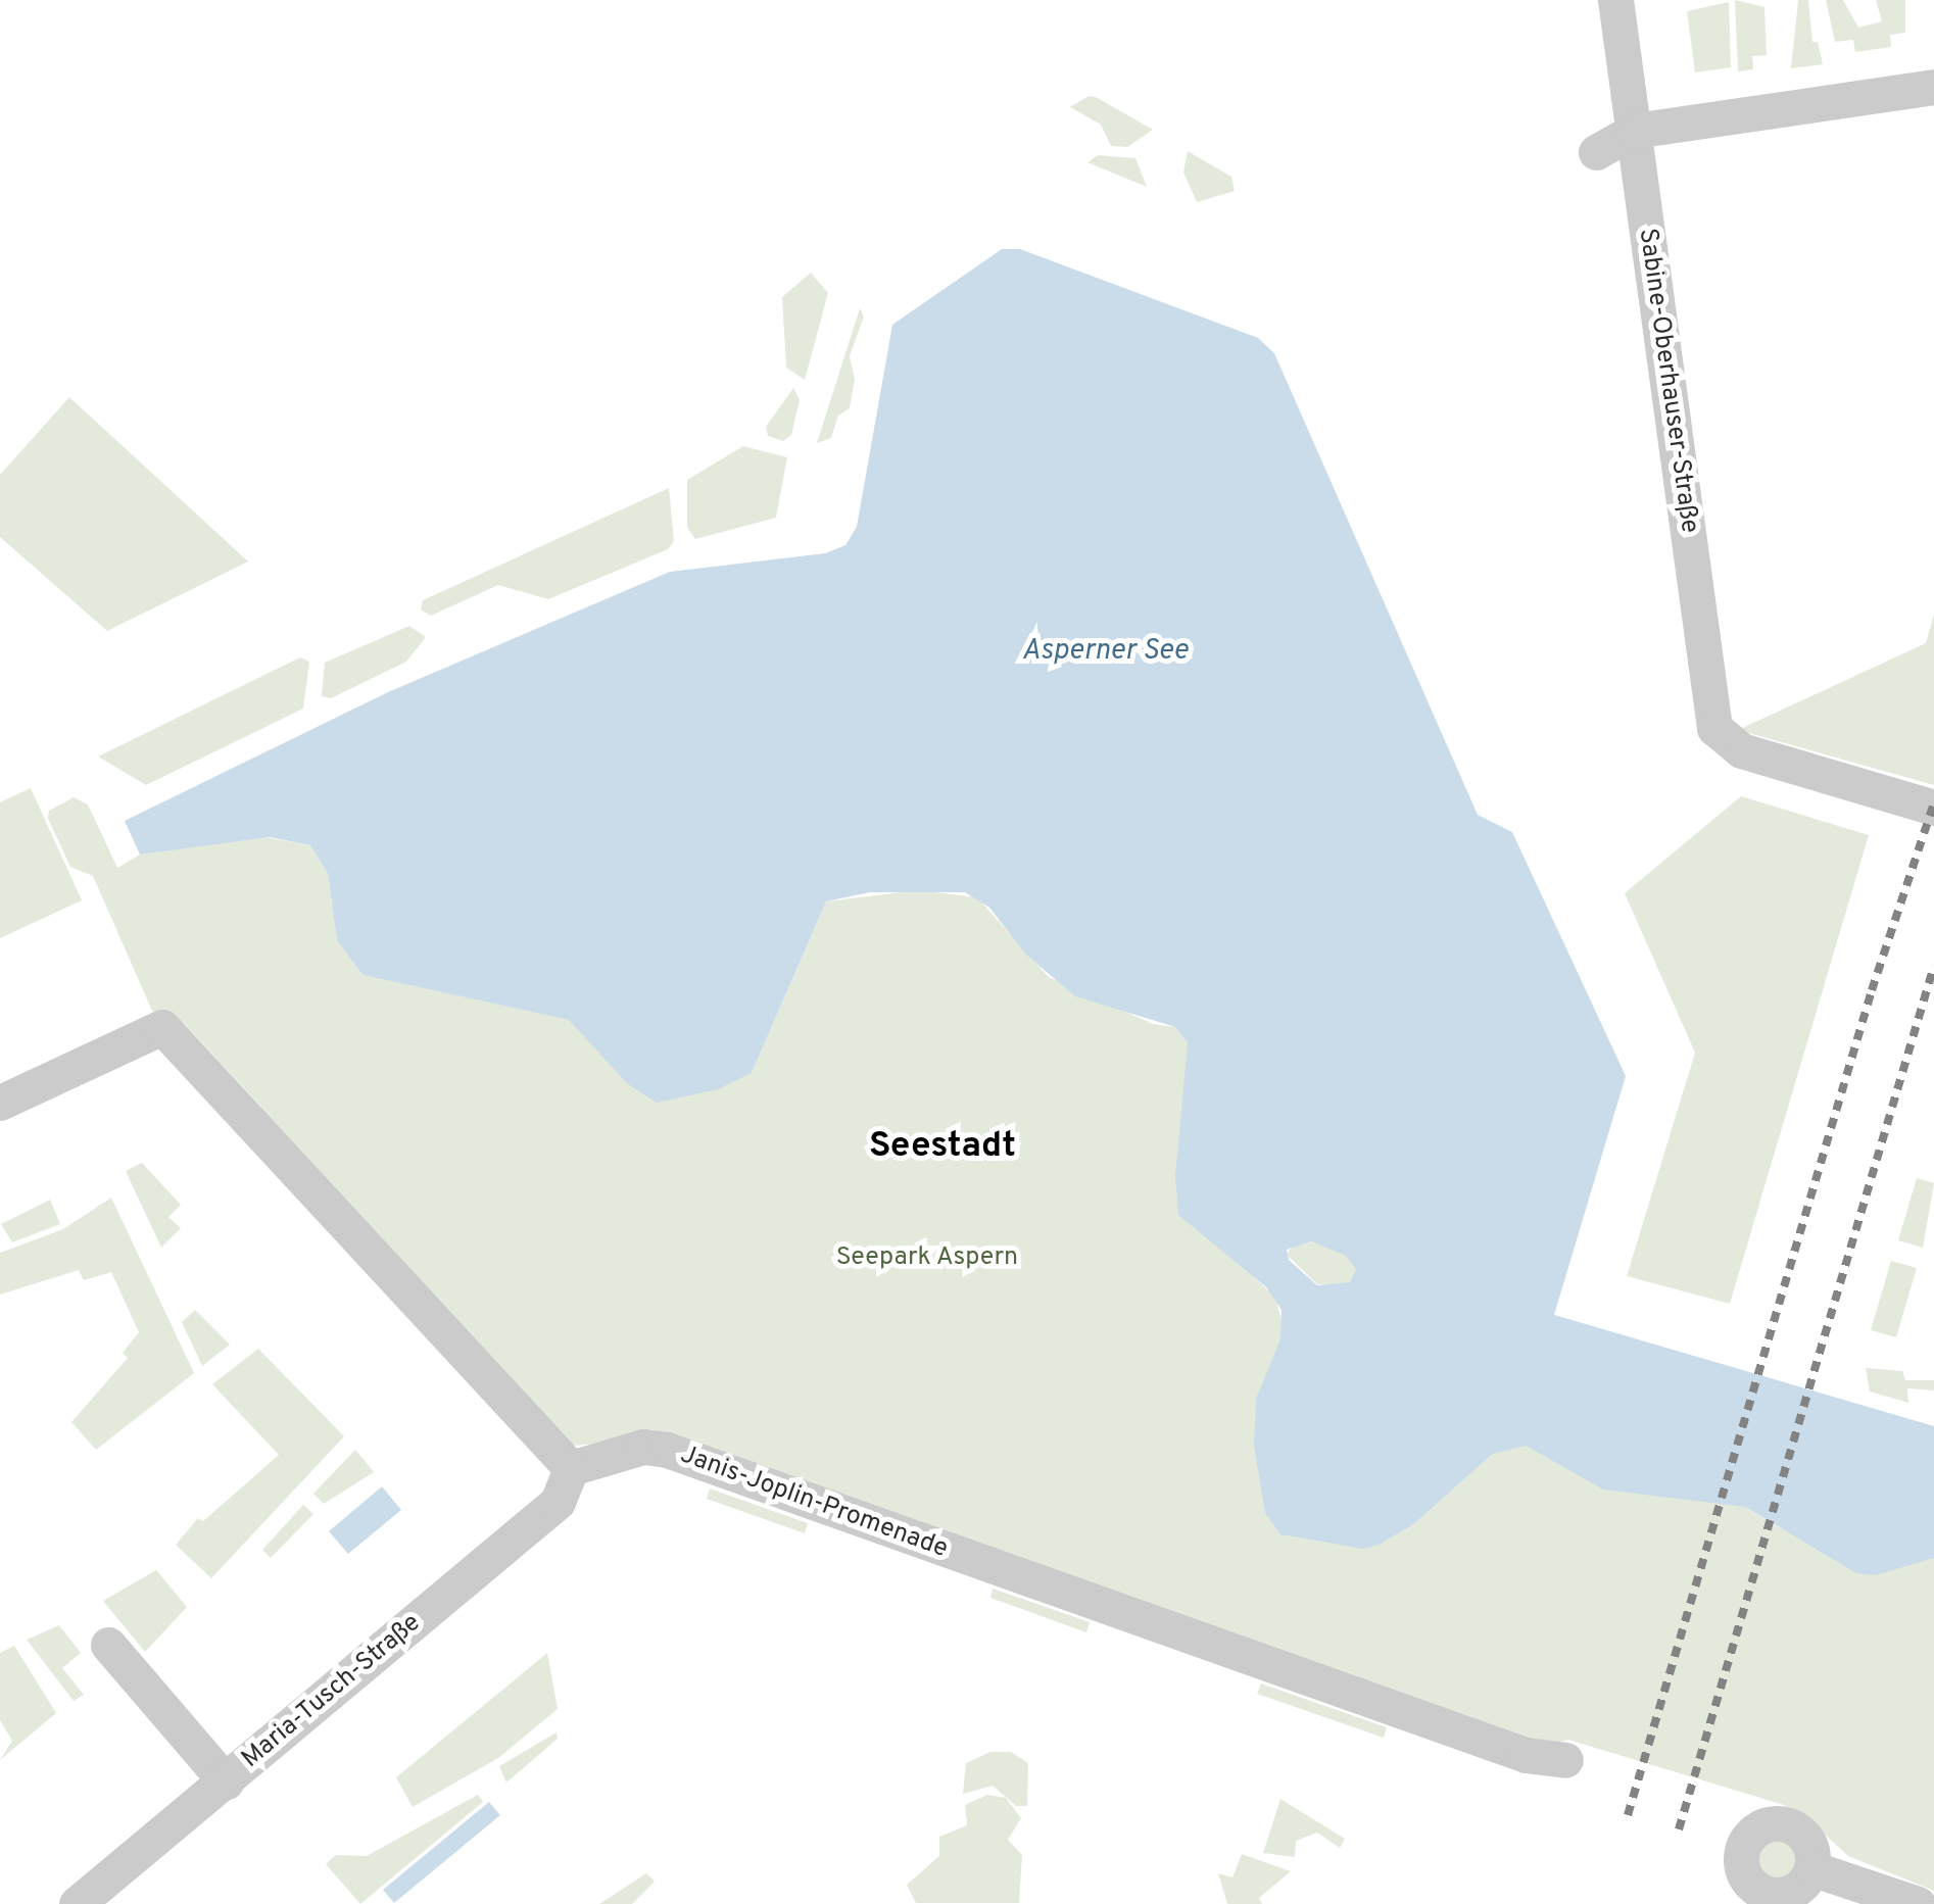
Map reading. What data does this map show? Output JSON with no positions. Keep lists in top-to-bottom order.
{
  "streets": {
    "street": ["Sabine-Oberhauser-Straße", "Janis-Joplin-Promenade", "Maria-Tusch-Straße"]
  },
  "crossings": [
    ["Janis-Joplin-Promenade", "Maria-Tusch-Straße"]
  ],
  "districts": ["Seestadt"],
  "water": ["Asperner See"],
  "parks": ["Seepark Aspern"]
}
